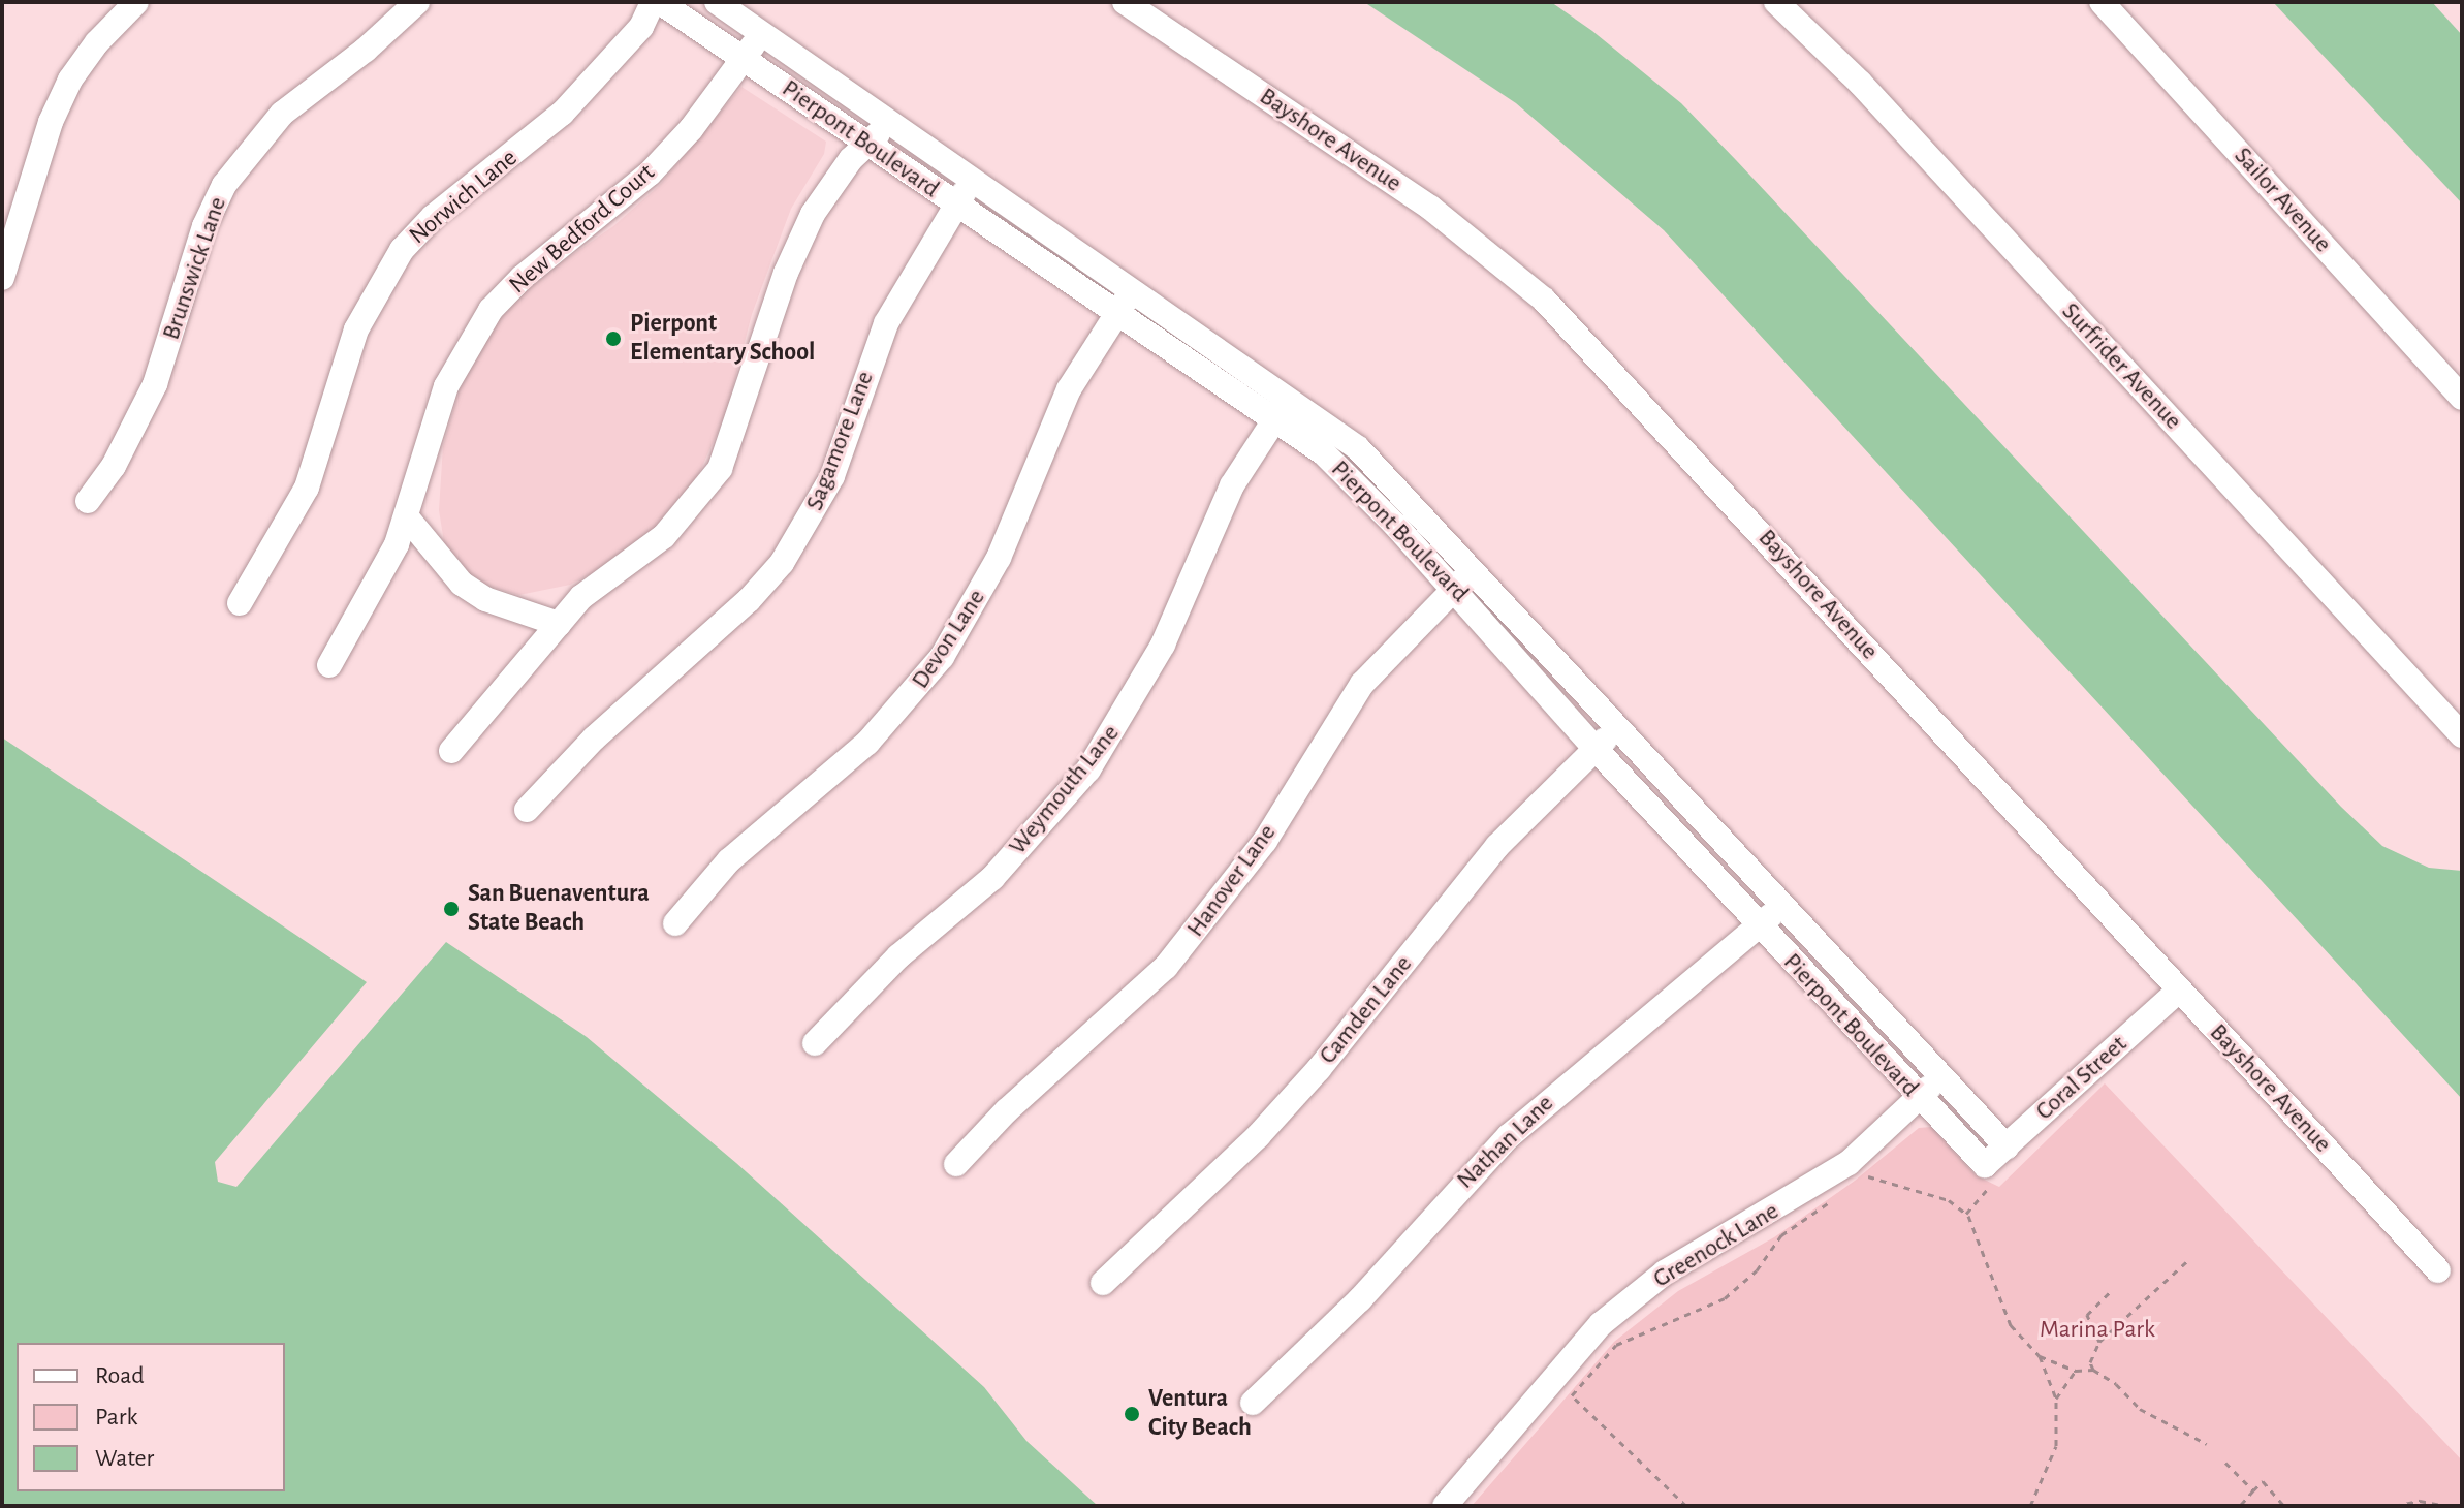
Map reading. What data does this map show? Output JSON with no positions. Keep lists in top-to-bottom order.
{
  "streets": {
    "street": [
      "Pierpont Boulevard",
      "Bayshore Avenue",
      "Norwich Lane",
      "Sailor Avenue",
      "New Bedford Court",
      "Brunswick Lane",
      "Surfrider Avenue",
      "Sagamore Lane",
      "Devon Lane",
      "Weymouth Lane",
      "Hanover Lane",
      "Camden Lane",
      "Coral Street",
      "Nathan Lane",
      "Greenock Lane"
    ]
  },
  "crossings": [
    ["Pierpont Boulevard", "New Bedford Court"],
    ["Pierpont Boulevard", "Sagamore Lane"],
    ["Pierpont Boulevard", "Devon Lane"],
    ["Pierpont Boulevard", "Weymouth Lane"],
    ["Pierpont Boulevard", "Hanover Lane"],
    ["Pierpont Boulevard", "Camden Lane"],
    ["Pierpont Boulevard", "Coral Street"],
    ["Pierpont Boulevard", "Nathan Lane"],
    ["Pierpont Boulevard", "Greenock Lane"],
    ["Bayshore Avenue", "Coral Street"]
  ],
  "parks": ["Marina Park"],
  "places": ["Pierpont Elementary School", "San Buenaventura State Beach", "Ventura City Beach"],
  "legend": ["Road", "Park", "Water"]
}
